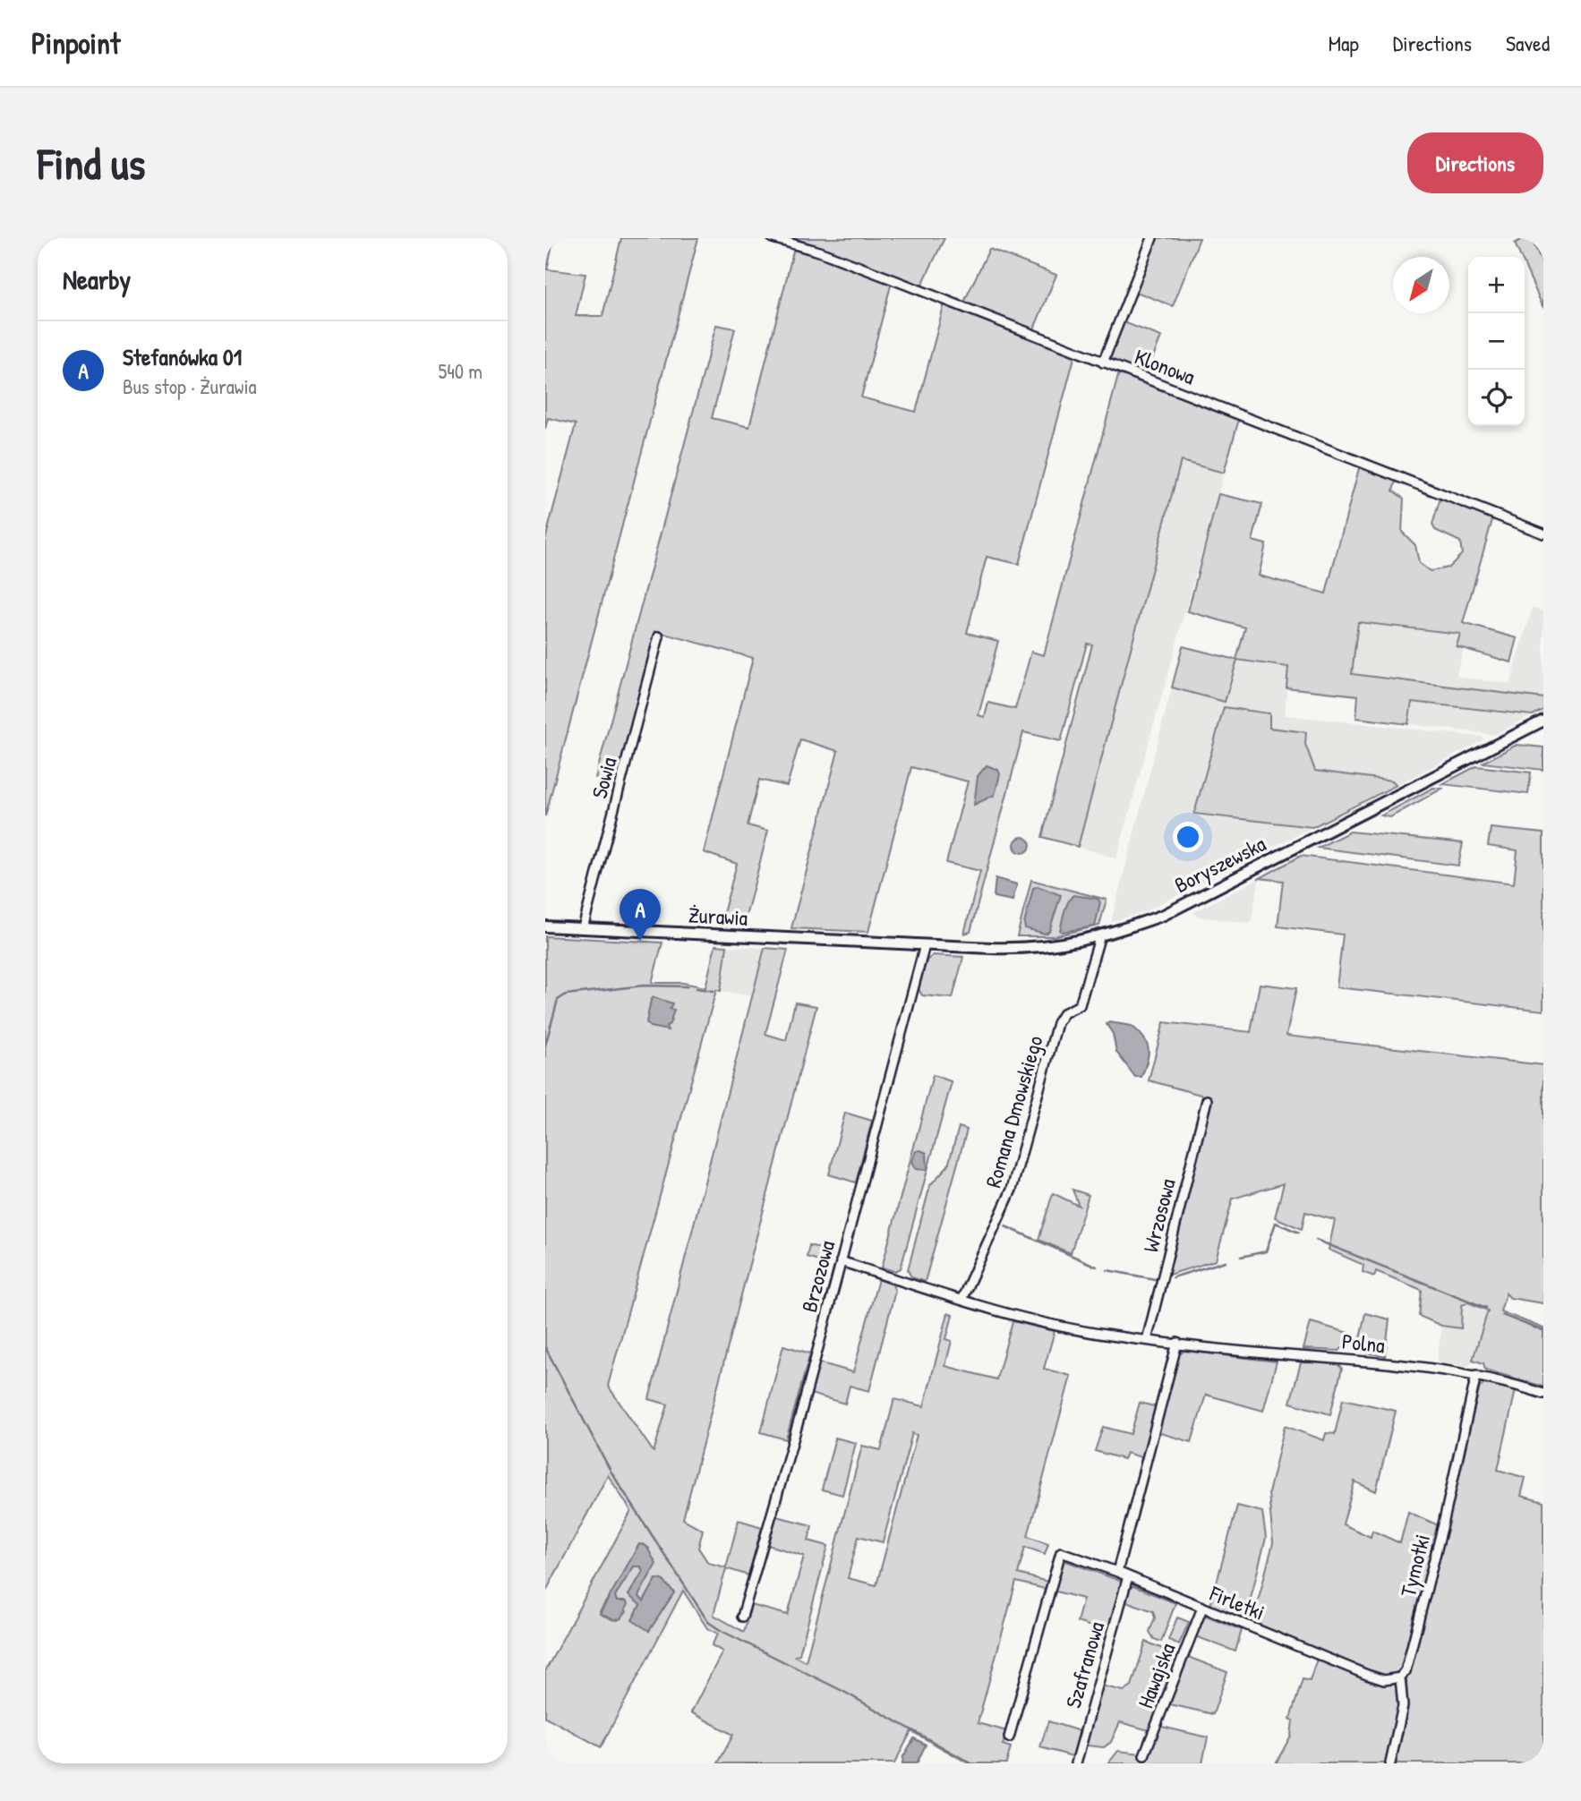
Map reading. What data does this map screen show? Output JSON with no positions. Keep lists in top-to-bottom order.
{
  "streets": {
    "main road": ["Boryszewska", "Żurawia"],
    "street": [
      "Klonowa",
      "Sowia",
      "Romana Dmowskiego",
      "Wrzosowa",
      "Brzozowa",
      "Polna",
      "Tymotki",
      "Firletki",
      "Szafranowa",
      "Hawajska"
    ]
  },
  "crossings": [
    ["Sowia", "Żurawia"],
    ["Boryszewska", "Żurawia"],
    ["Boryszewska", "Romana Dmowskiego"],
    ["Boryszewska", "Brzozowa"],
    ["Romana Dmowskiego", "Polna"],
    ["Wrzosowa", "Polna"],
    ["Brzozowa", "Polna"],
    ["Polna", "Tymotki"],
    ["Tymotki", "Firletki"],
    ["Firletki", "Szafranowa"],
    ["Firletki", "Hawajska"]
  ],
  "north": "bottom left",
  "page": {
    "header": "Pinpoint",
    "nav": ["Map", "Directions", "Saved"],
    "buttons": "Directions",
    "title": "Find us",
    "heading": "Nearby",
    "map_buttons": ["+", "−"],
    "list": [
      {
        "mark": "A",
        "name": "Stefanówka 01",
        "note": "Bus stop · Żurawia",
        "value": "540 m"
      }
    ],
    "pins": "A"
  }
}
